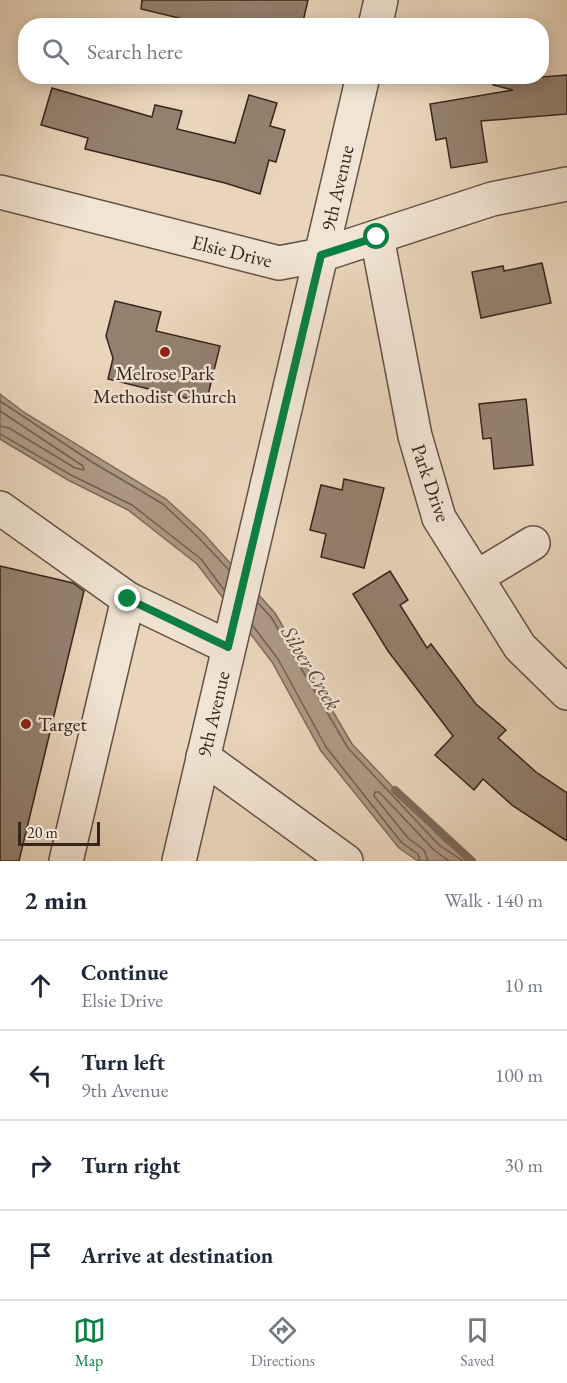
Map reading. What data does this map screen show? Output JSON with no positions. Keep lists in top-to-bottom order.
{
  "streets": {
    "street": ["9th Avenue", "Elsie Drive", "Park Drive"]
  },
  "crossings": [
    ["9th Avenue", "Elsie Drive"],
    ["Elsie Drive", "Park Drive"]
  ],
  "water": ["Silver Creek"],
  "places": ["Melrose Park Methodist Church", "Target"],
  "scale_bar": "20 m",
  "page": {
    "search": "Search here",
    "scale": "20 m",
    "heading": ["2 min", "Walk · 140 m"],
    "list": [
      ["Continue", "Elsie Drive", "10 m"],
      ["Turn left", "9th Avenue", "100 m"],
      ["Turn right", "30 m"],
      "Arrive at destination"
    ],
    "nav": ["Map", "Directions", "Saved"]
  }
}
